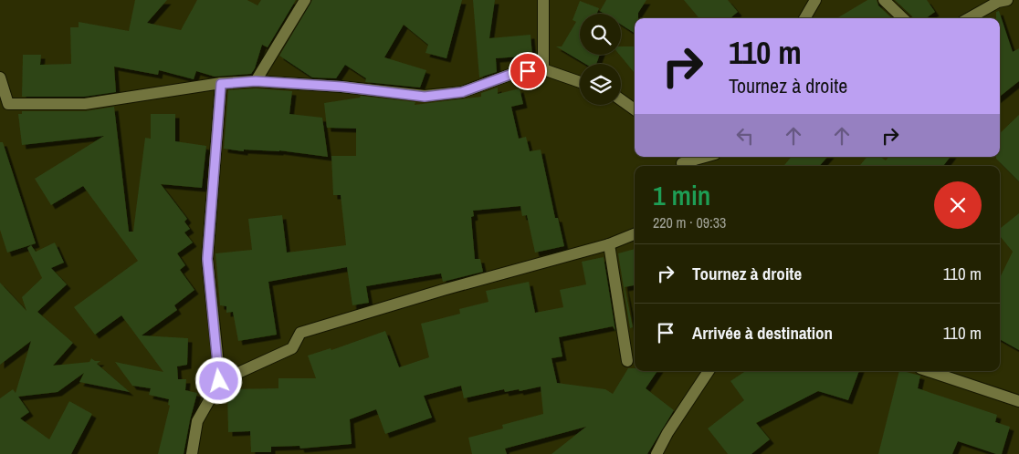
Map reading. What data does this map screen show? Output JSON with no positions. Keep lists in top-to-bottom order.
{
  "page": {
    "turn": ["110 m", "Tournez à droite"],
    "heading": ["1 min", "220 m · 09:33"],
    "list": [
      {
        "name": "Tournez à droite",
        "value": "110 m"
      },
      {
        "name": "Arrivée à destination",
        "value": "110 m"
      }
    ]
  }
}
